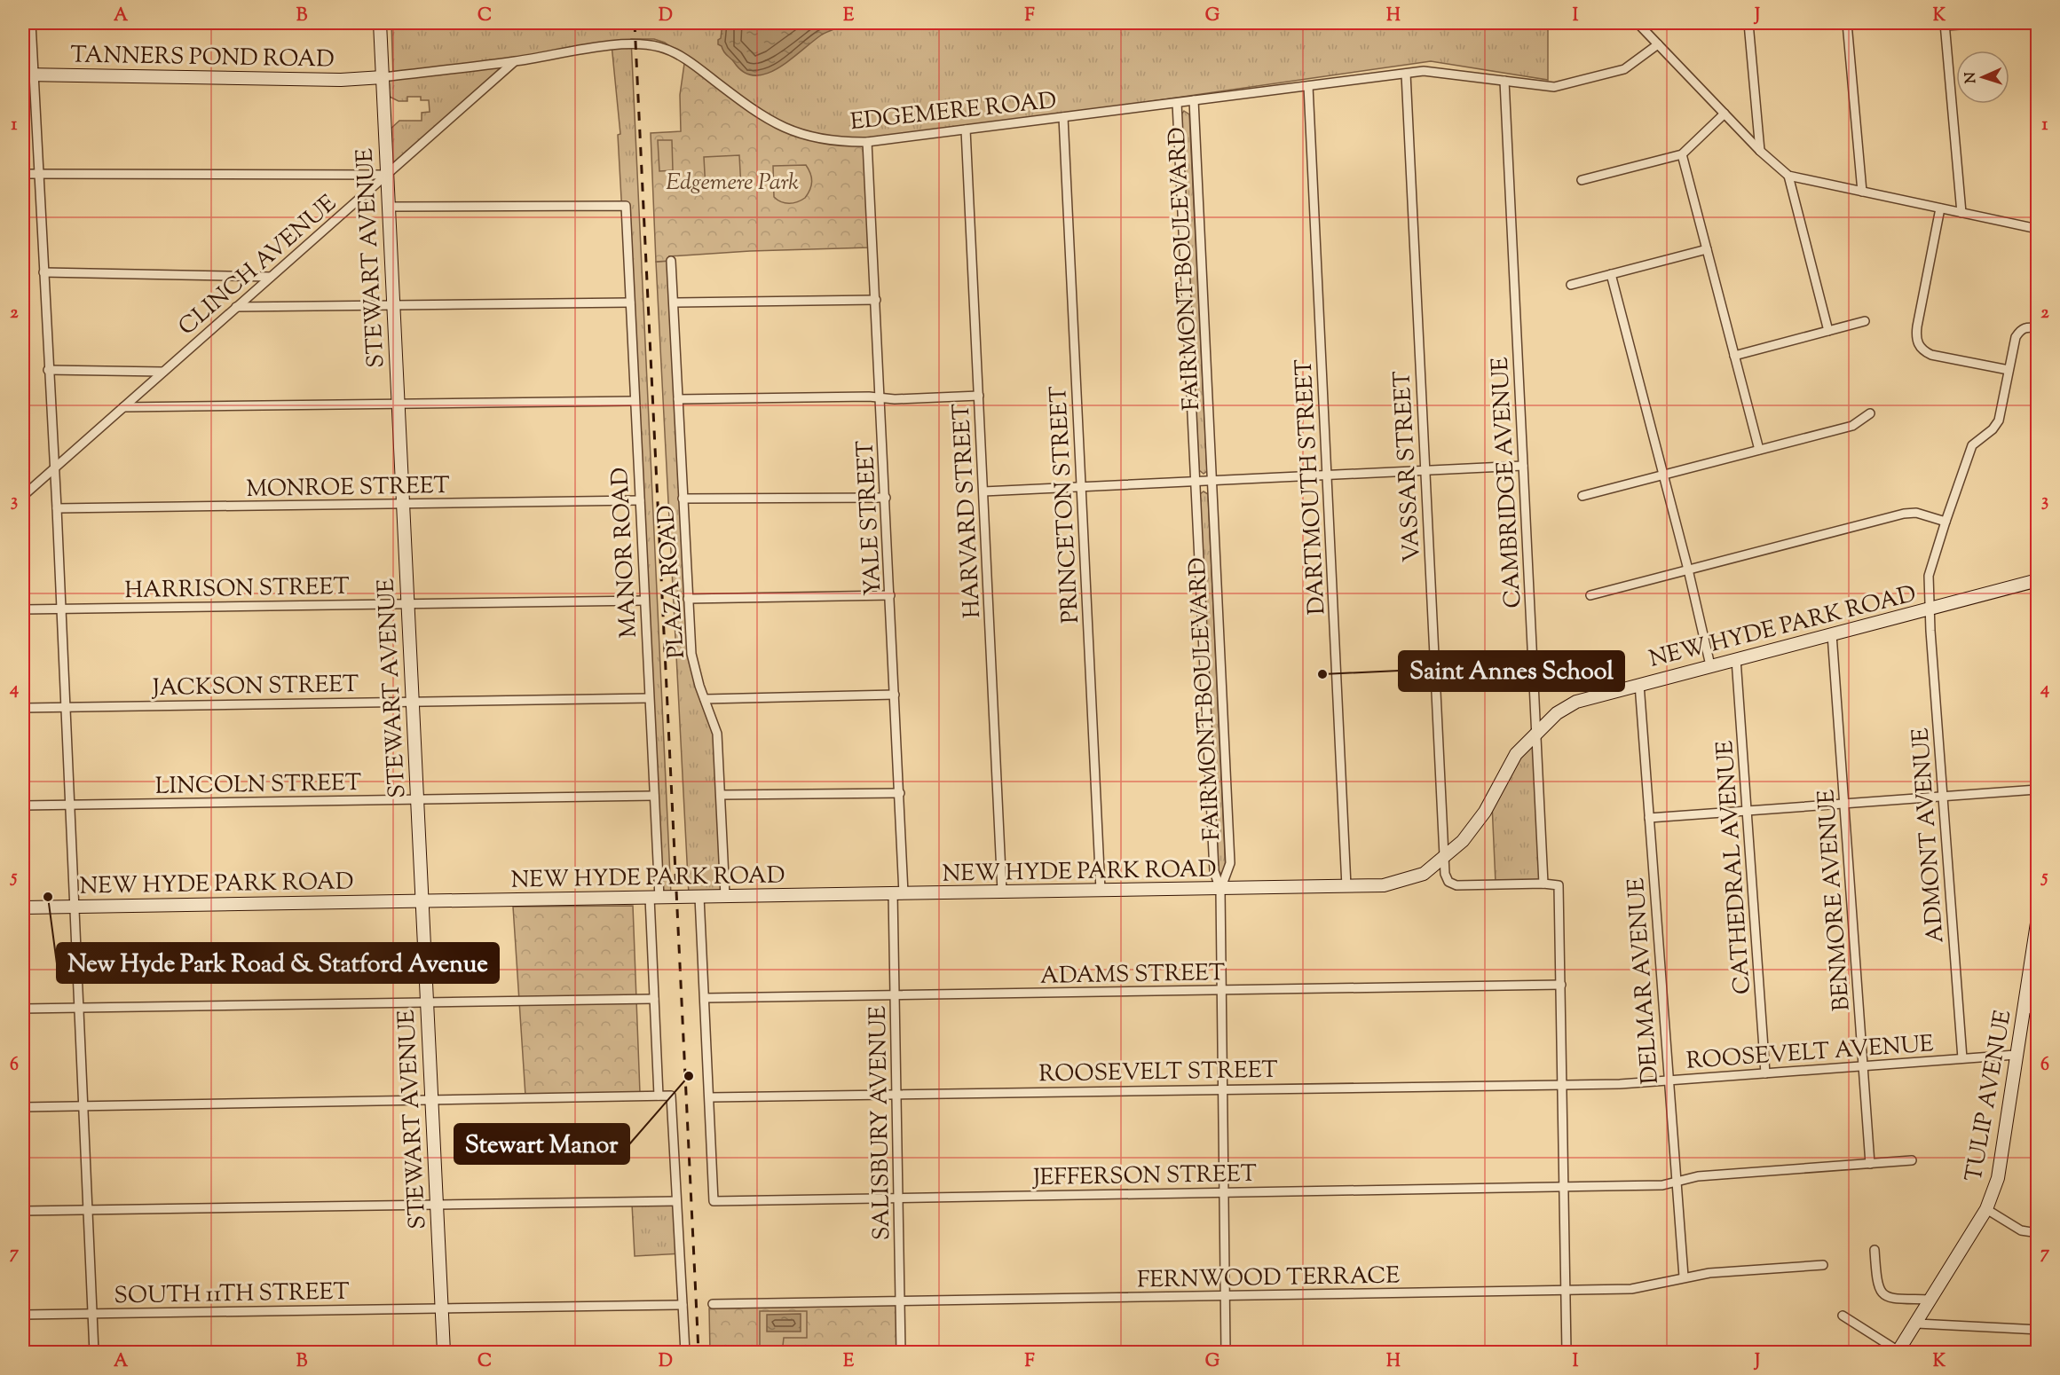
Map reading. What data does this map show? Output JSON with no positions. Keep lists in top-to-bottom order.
{
  "streets": {
    "main road": [
      "TANNERS POND ROAD",
      "STEWART AVENUE",
      "NEW HYDE PARK ROAD",
      "TULIP AVENUE"
    ],
    "street": [
      "EDGEMERE ROAD",
      "CLINCH AVENUE",
      "FAIRMONT BOULEVARD",
      "VASSAR STREET",
      "CAMBRIDGE AVENUE",
      "MONROE STREET",
      "DARTMOUTH STREET",
      "PRINCETON STREET",
      "HARVARD STREET",
      "YALE STREET",
      "MANOR ROAD",
      "PLAZA ROAD",
      "HARRISON STREET",
      "JACKSON STREET",
      "LINCOLN STREET",
      "ADMONT AVENUE",
      "CATHEDRAL AVENUE",
      "BENMORE AVENUE",
      "ADAMS STREET",
      "DELMAR AVENUE",
      "ROOSEVELT AVENUE",
      "ROOSEVELT STREET",
      "SALISBURY AVENUE",
      "JEFFERSON STREET",
      "FERNWOOD TERRACE",
      "SOUTH 11TH STREET"
    ]
  },
  "crossings": [
    ["TANNERS POND ROAD", "EDGEMERE ROAD"],
    ["TANNERS POND ROAD", "STEWART AVENUE"],
    ["EDGEMERE ROAD", "STEWART AVENUE"],
    ["EDGEMERE ROAD", "CLINCH AVENUE"],
    ["EDGEMERE ROAD", "FAIRMONT BOULEVARD"],
    ["EDGEMERE ROAD", "VASSAR STREET"],
    ["EDGEMERE ROAD", "CAMBRIDGE AVENUE"],
    ["EDGEMERE ROAD", "DARTMOUTH STREET"],
    ["EDGEMERE ROAD", "PRINCETON STREET"],
    ["EDGEMERE ROAD", "HARVARD STREET"],
    ["EDGEMERE ROAD", "YALE STREET"],
    ["STEWART AVENUE", "CLINCH AVENUE"],
    ["STEWART AVENUE", "MONROE STREET"],
    ["STEWART AVENUE", "MANOR ROAD"],
    ["STEWART AVENUE", "HARRISON STREET"],
    ["STEWART AVENUE", "NEW HYDE PARK ROAD"],
    ["STEWART AVENUE", "JACKSON STREET"],
    ["STEWART AVENUE", "LINCOLN STREET"],
    ["STEWART AVENUE", "SOUTH 11TH STREET"],
    ["FAIRMONT BOULEVARD", "NEW HYDE PARK ROAD"],
    ["VASSAR STREET", "CAMBRIDGE AVENUE"],
    ["VASSAR STREET", "NEW HYDE PARK ROAD"],
    ["CAMBRIDGE AVENUE", "NEW HYDE PARK ROAD"],
    ["MONROE STREET", "MANOR ROAD"],
    ["DARTMOUTH STREET", "NEW HYDE PARK ROAD"],
    ["PRINCETON STREET", "NEW HYDE PARK ROAD"],
    ["HARVARD STREET", "NEW HYDE PARK ROAD"],
    ["YALE STREET", "NEW HYDE PARK ROAD"],
    ["YALE STREET", "SALISBURY AVENUE"],
    ["MANOR ROAD", "HARRISON STREET"],
    ["MANOR ROAD", "NEW HYDE PARK ROAD"],
    ["MANOR ROAD", "JACKSON STREET"],
    ["MANOR ROAD", "LINCOLN STREET"],
    ["PLAZA ROAD", "NEW HYDE PARK ROAD"],
    ["NEW HYDE PARK ROAD", "ADMONT AVENUE"],
    ["NEW HYDE PARK ROAD", "CATHEDRAL AVENUE"],
    ["NEW HYDE PARK ROAD", "BENMORE AVENUE"],
    ["NEW HYDE PARK ROAD", "DELMAR AVENUE"],
    ["NEW HYDE PARK ROAD", "SALISBURY AVENUE"],
    ["ADMONT AVENUE", "ROOSEVELT AVENUE"],
    ["CATHEDRAL AVENUE", "ROOSEVELT AVENUE"],
    ["BENMORE AVENUE", "ROOSEVELT AVENUE"],
    ["BENMORE AVENUE", "JEFFERSON STREET"],
    ["ADAMS STREET", "SALISBURY AVENUE"],
    ["DELMAR AVENUE", "ROOSEVELT AVENUE"],
    ["DELMAR AVENUE", "JEFFERSON STREET"],
    ["DELMAR AVENUE", "FERNWOOD TERRACE"],
    ["ROOSEVELT AVENUE", "ROOSEVELT STREET"],
    ["ROOSEVELT AVENUE", "TULIP AVENUE"],
    ["ROOSEVELT STREET", "SALISBURY AVENUE"],
    ["ROOSEVELT STREET", "JEFFERSON STREET"],
    ["SALISBURY AVENUE", "JEFFERSON STREET"],
    ["SALISBURY AVENUE", "FERNWOOD TERRACE"]
  ],
  "parks": ["Edgemere Park"],
  "places": ["Saint Annes School", "New Hyde Park Road & Statford Avenue", "Stewart Manor"],
  "north": "left",
  "grid": {
    "columns": [
      "A",
      "B",
      "C",
      "D",
      "E",
      "F",
      "G",
      "H",
      "I",
      "J",
      "K"
    ],
    "rows": [
      "1",
      "2",
      "3",
      "4",
      "5",
      "6",
      "7"
    ]
  }
}
